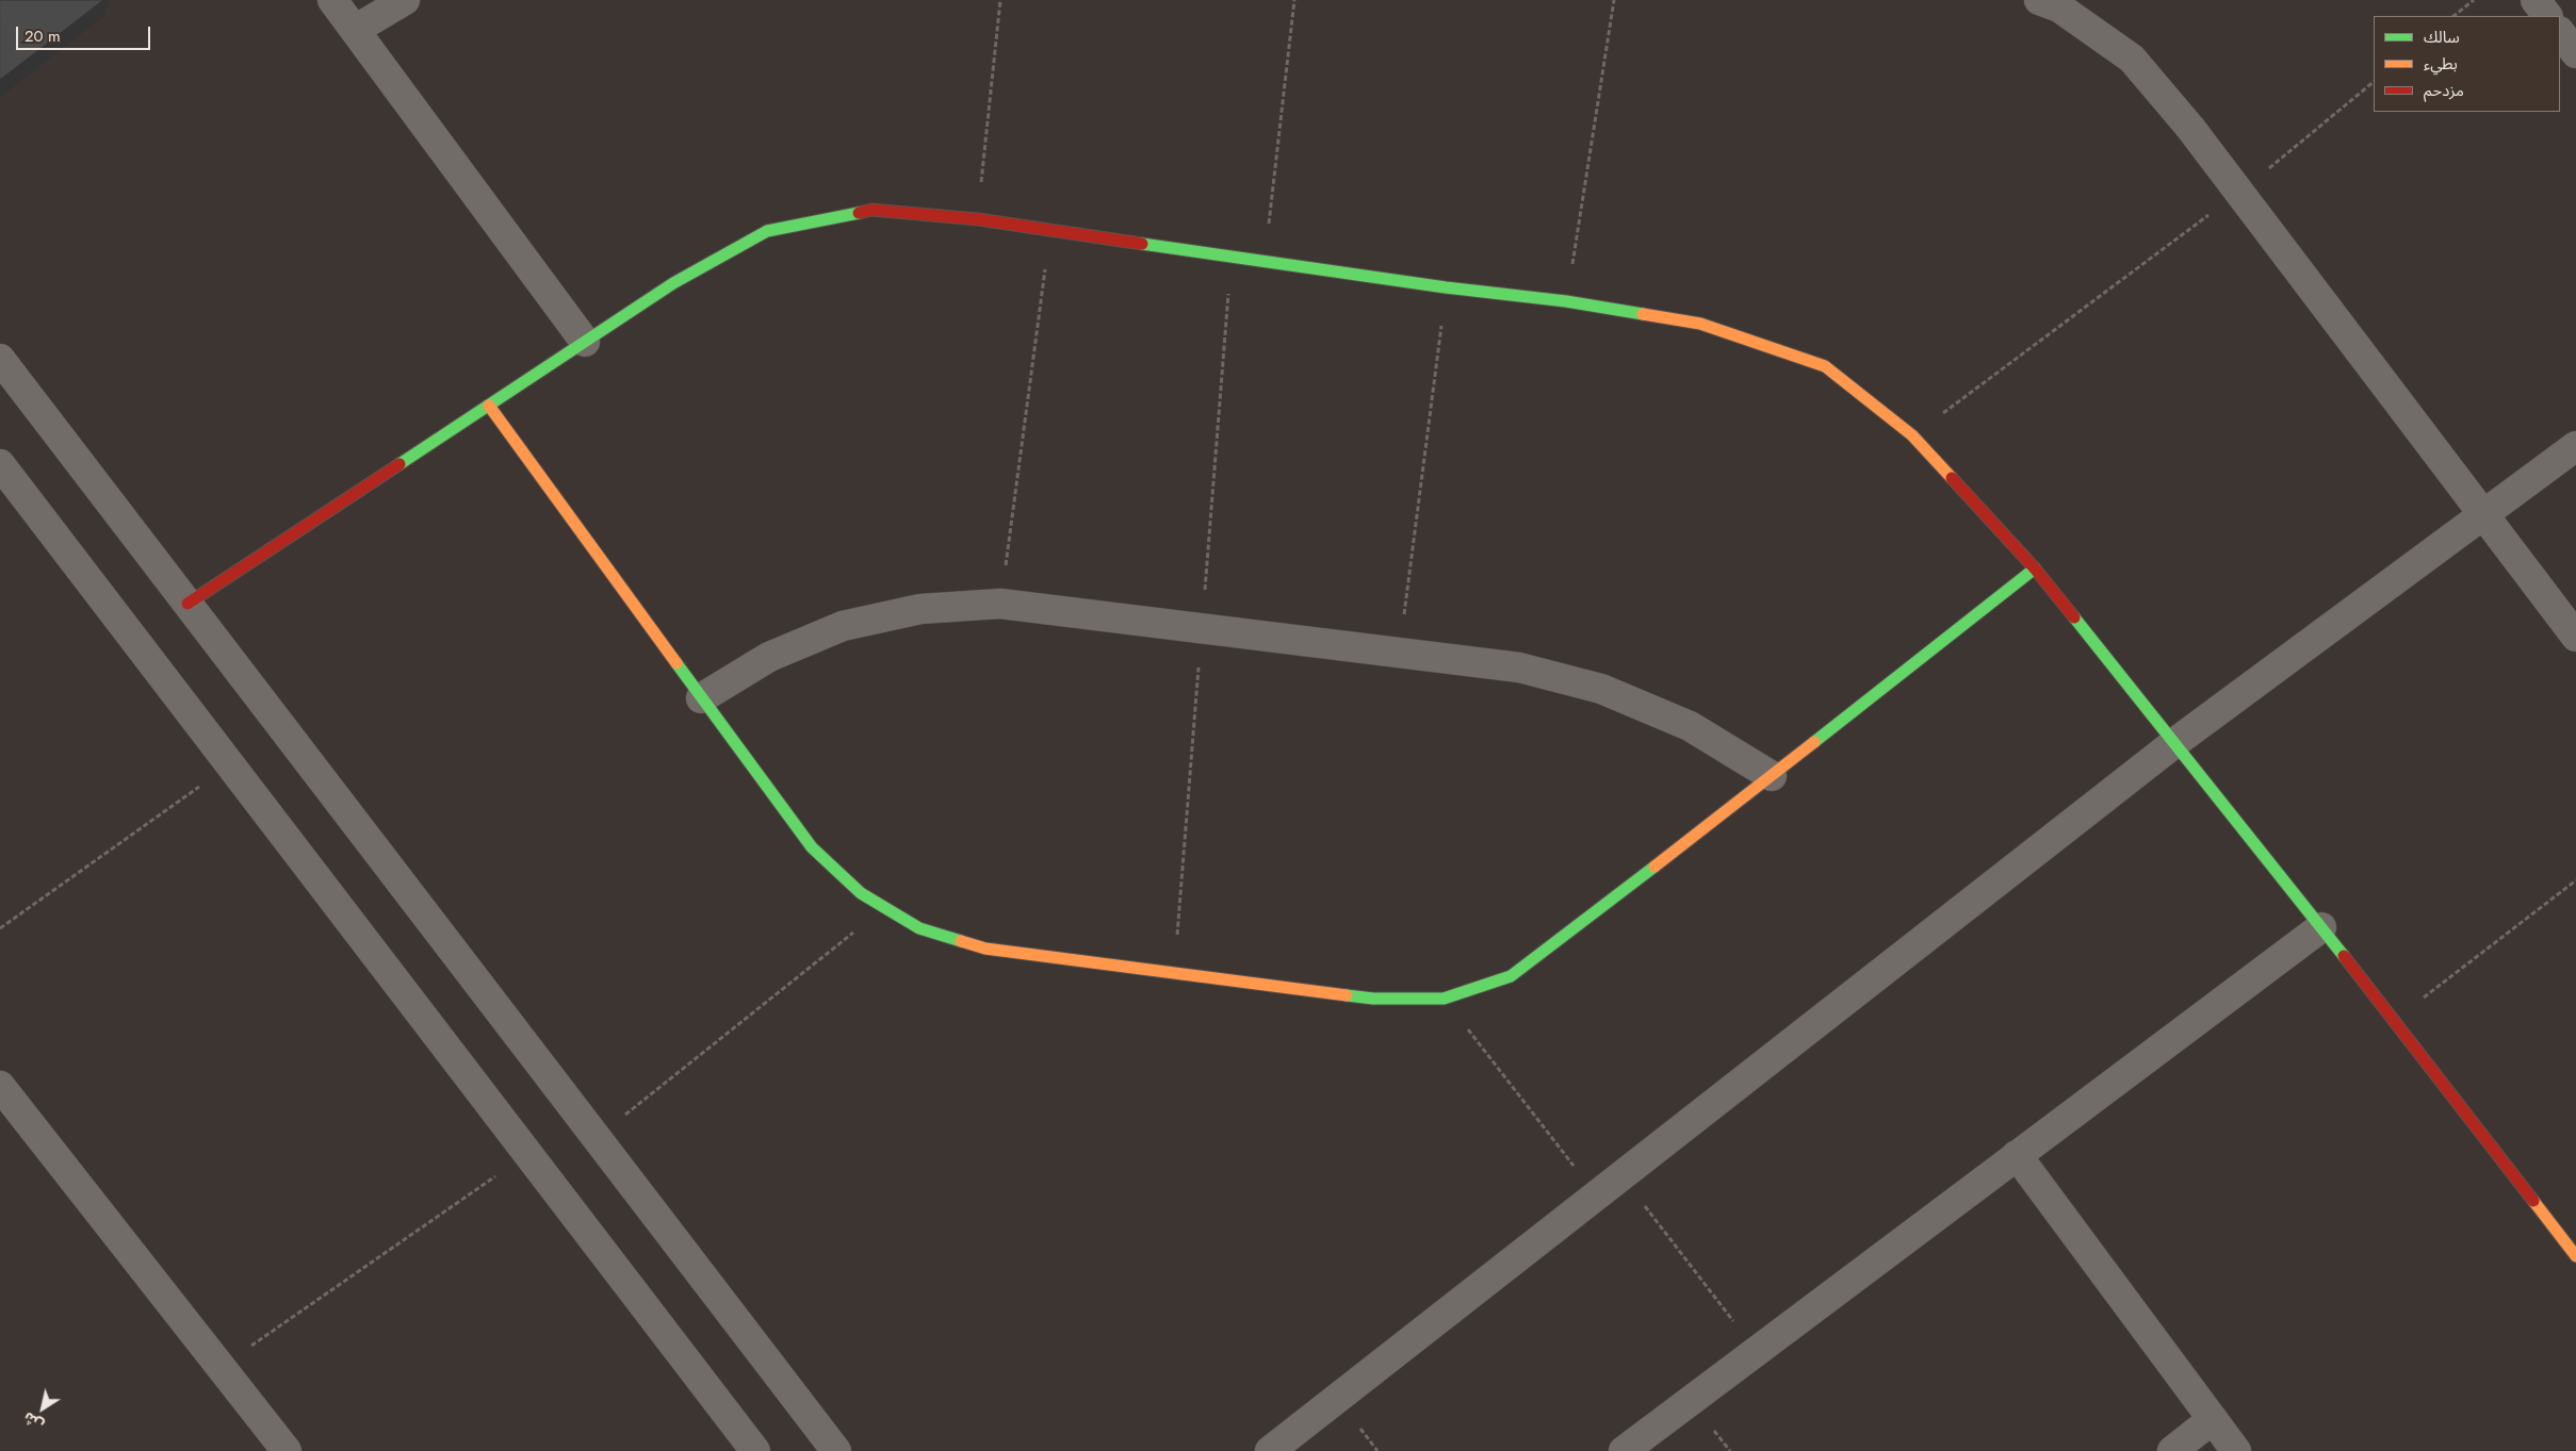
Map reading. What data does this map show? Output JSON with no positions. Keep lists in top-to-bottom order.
{
  "legend": ["سالك", "بطيء", "مزدحم"],
  "scale_bar": "20 m",
  "north": "bottom left"
}
